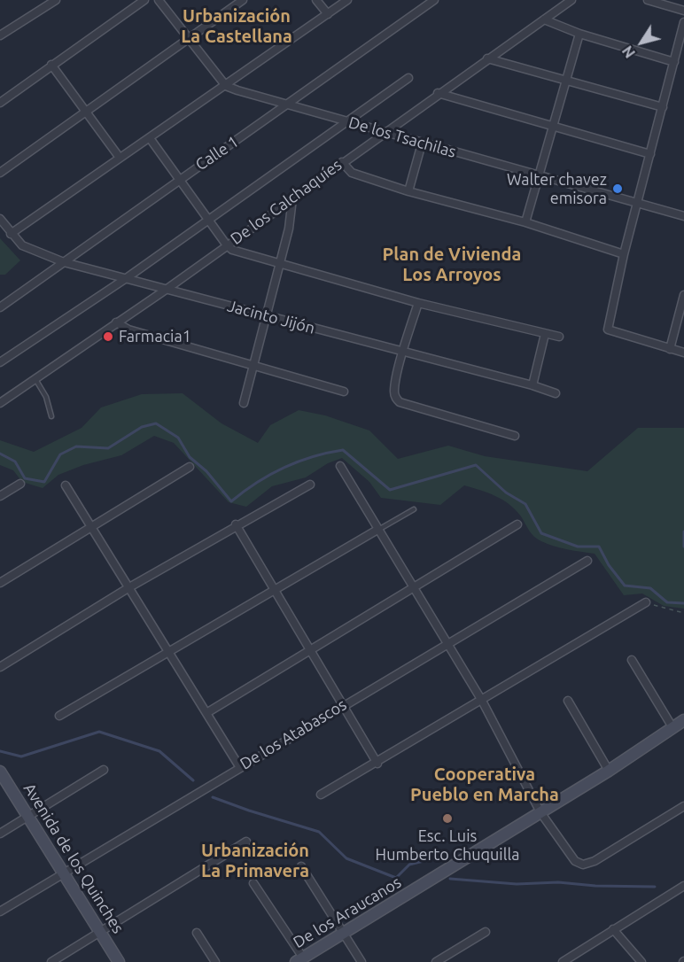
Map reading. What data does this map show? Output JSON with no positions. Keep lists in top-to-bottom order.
{
  "streets": {
    "street": [
      "De los Tsachilas",
      "Calle 1",
      "De los Calchaquíes",
      "Jacinto Jijón",
      "De los Atabascos",
      "Avenida de los Quinches",
      "De los Araucanos"
    ]
  },
  "crossings": [
    ["De los Tsachilas", "Calle 1"],
    ["De los Tsachilas", "De los Calchaquíes"],
    ["Calle 1", "Jacinto Jijón"],
    ["De los Calchaquíes", "Jacinto Jijón"],
    ["De los Atabascos", "Avenida de los Quinches"]
  ],
  "districts": [
    "Urbanización La Castellana",
    "Plan de Vivienda Los Arroyos",
    "Cooperativa Pueblo en Marcha",
    "Urbanización La Primavera"
  ],
  "places": ["Walter chavez emisora", "Farmacia1", "Esc. Luis Humberto Chuquilla"],
  "north": "bottom left"
}
